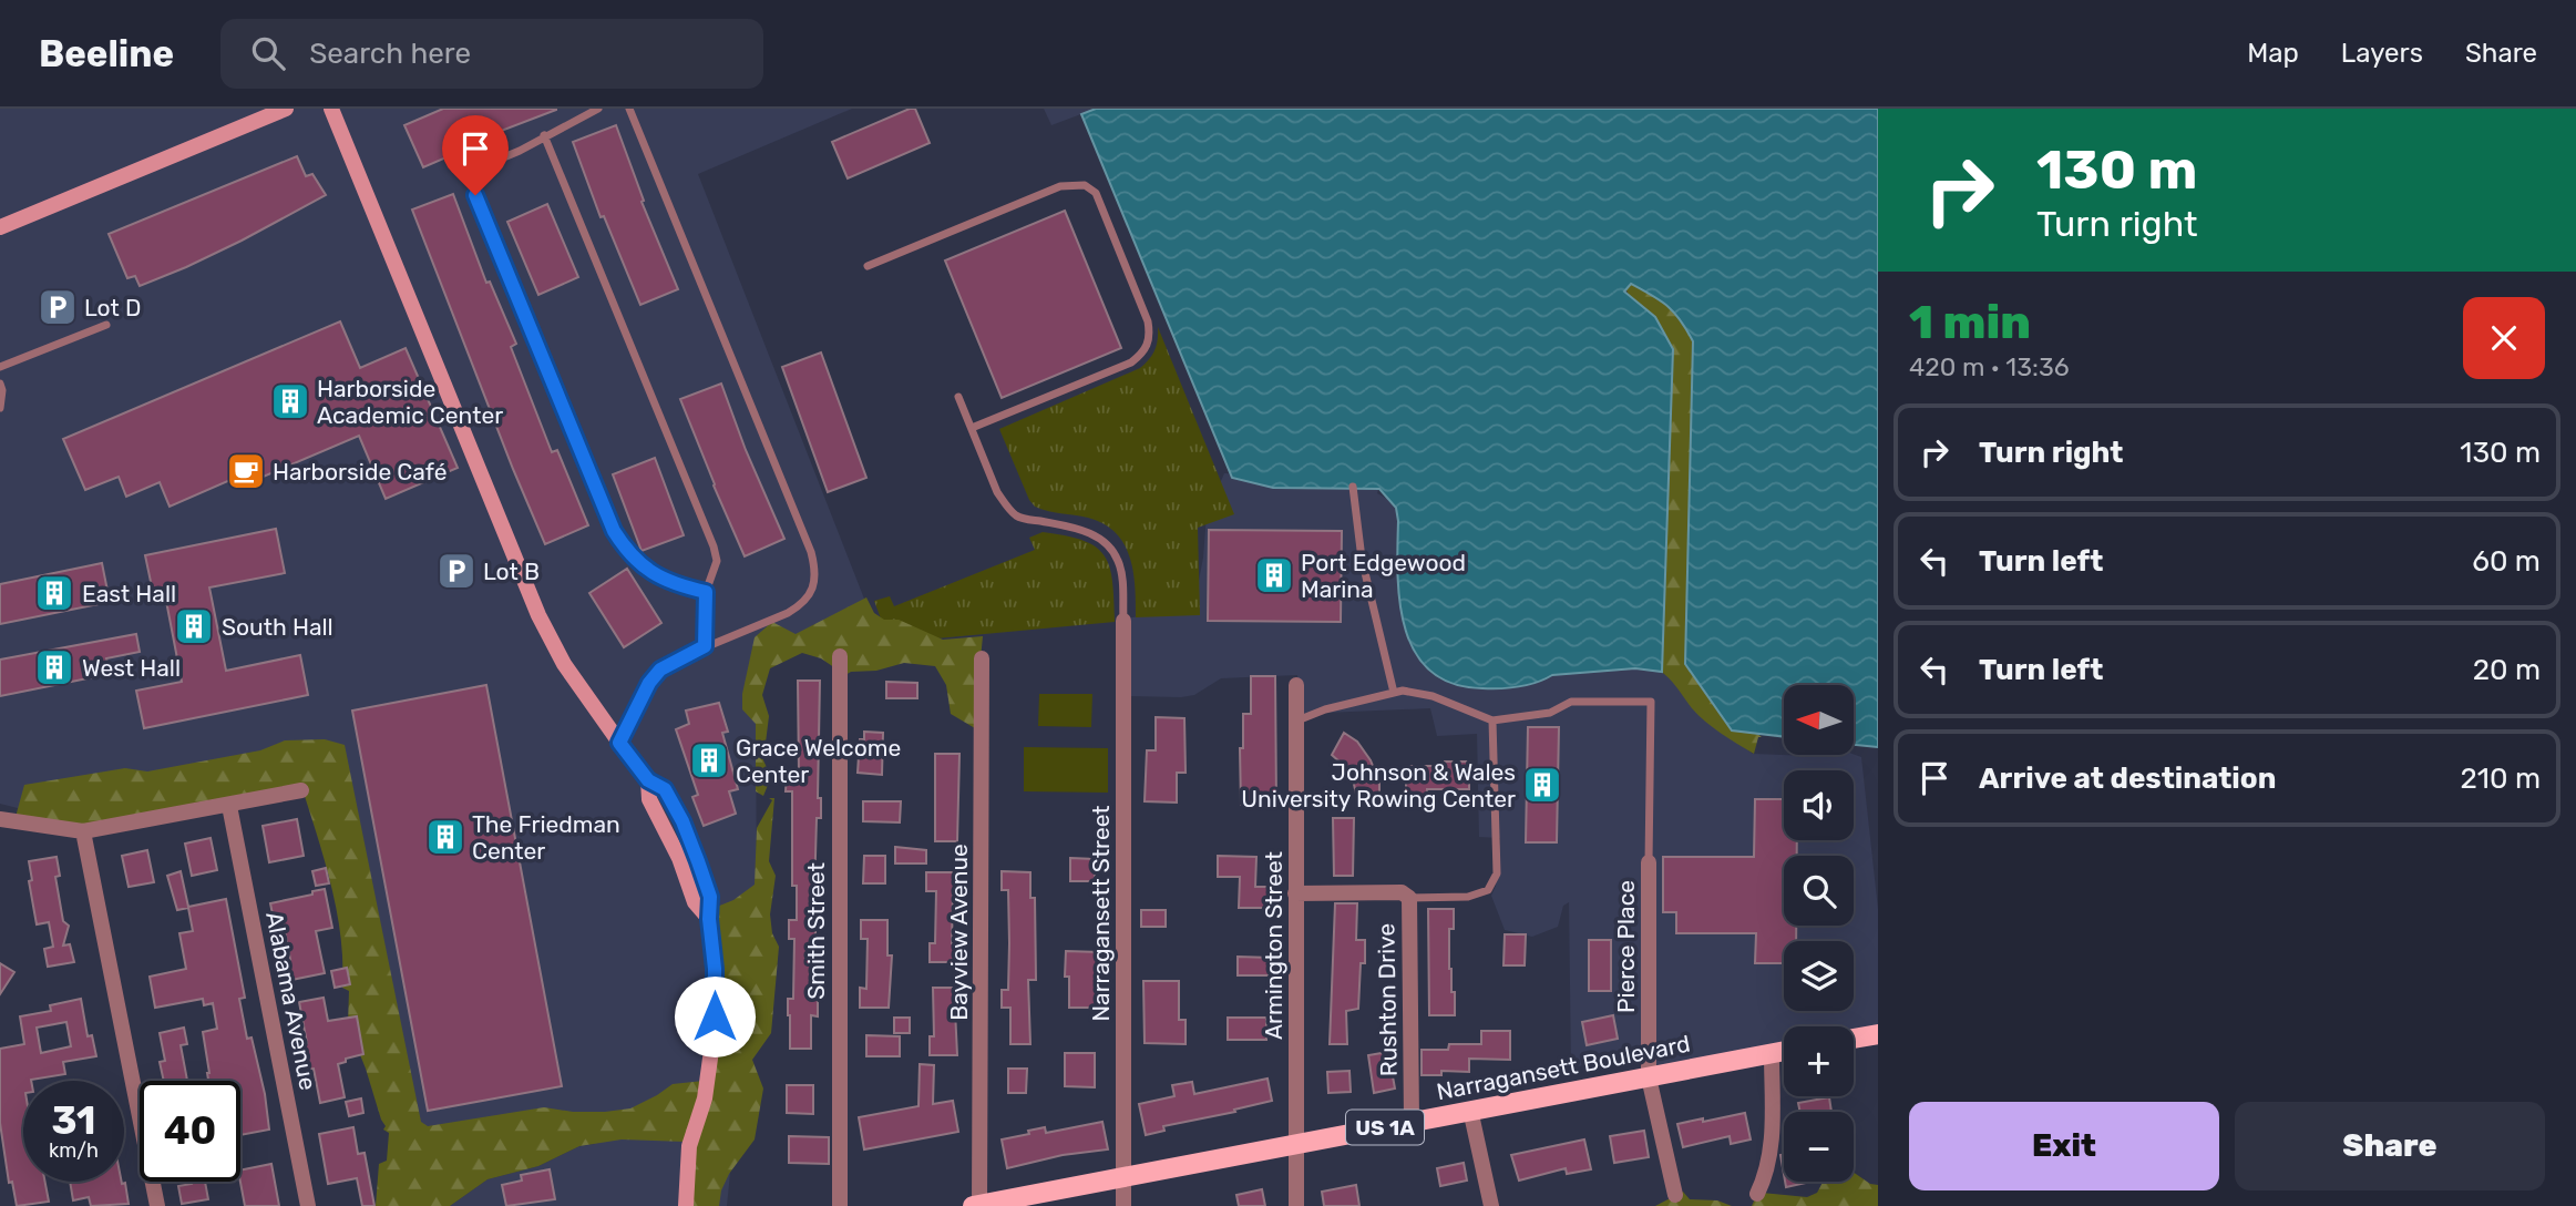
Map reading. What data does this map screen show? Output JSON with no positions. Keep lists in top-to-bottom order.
{
  "streets": {
    "main road": ["Narragansett Boulevard", "US 1A"],
    "street": [
      "Narragansett Street",
      "Smith Street",
      "Bayview Avenue",
      "Armington Street",
      "Pierce Place",
      "Rushton Drive",
      "Alabama Avenue"
    ]
  },
  "crossings": [
    ["Narragansett Street", "Narragansett Boulevard"],
    ["Bayview Avenue", "Narragansett Boulevard"],
    ["Armington Street", "Rushton Drive"],
    ["Armington Street", "Narragansett Boulevard"],
    ["Pierce Place", "Narragansett Boulevard"],
    ["Rushton Drive", "Narragansett Boulevard"]
  ],
  "places": {
    "parking": ["Lot D", "Lot B"],
    "building": [
      "Harborside Academic Center",
      "Port Edgewood Marina",
      "East Hall",
      "South Hall",
      "West Hall",
      "Grace Welcome Center",
      "Johnson & Wales University Rowing Center",
      "The Friedman Center"
    ],
    "cafe": ["Harborside Café"]
  },
  "north": "left",
  "page": {
    "header": "Beeline",
    "search": "Search here",
    "nav": ["Map", "Layers", "Share"],
    "turn": ["130 m", "Turn right"],
    "heading": ["1 min", "420 m · 13:36"],
    "list": [
      {
        "name": "Turn right",
        "value": "130 m"
      },
      {
        "name": "Turn left",
        "value": "60 m"
      },
      {
        "name": "Turn left",
        "value": "20 m"
      },
      {
        "name": "Arrive at destination",
        "value": "210 m"
      }
    ],
    "map_buttons": ["+", "−"],
    "speed": "31 km/h",
    "limit": "40",
    "buttons": ["Exit", "Share"]
  }
}
